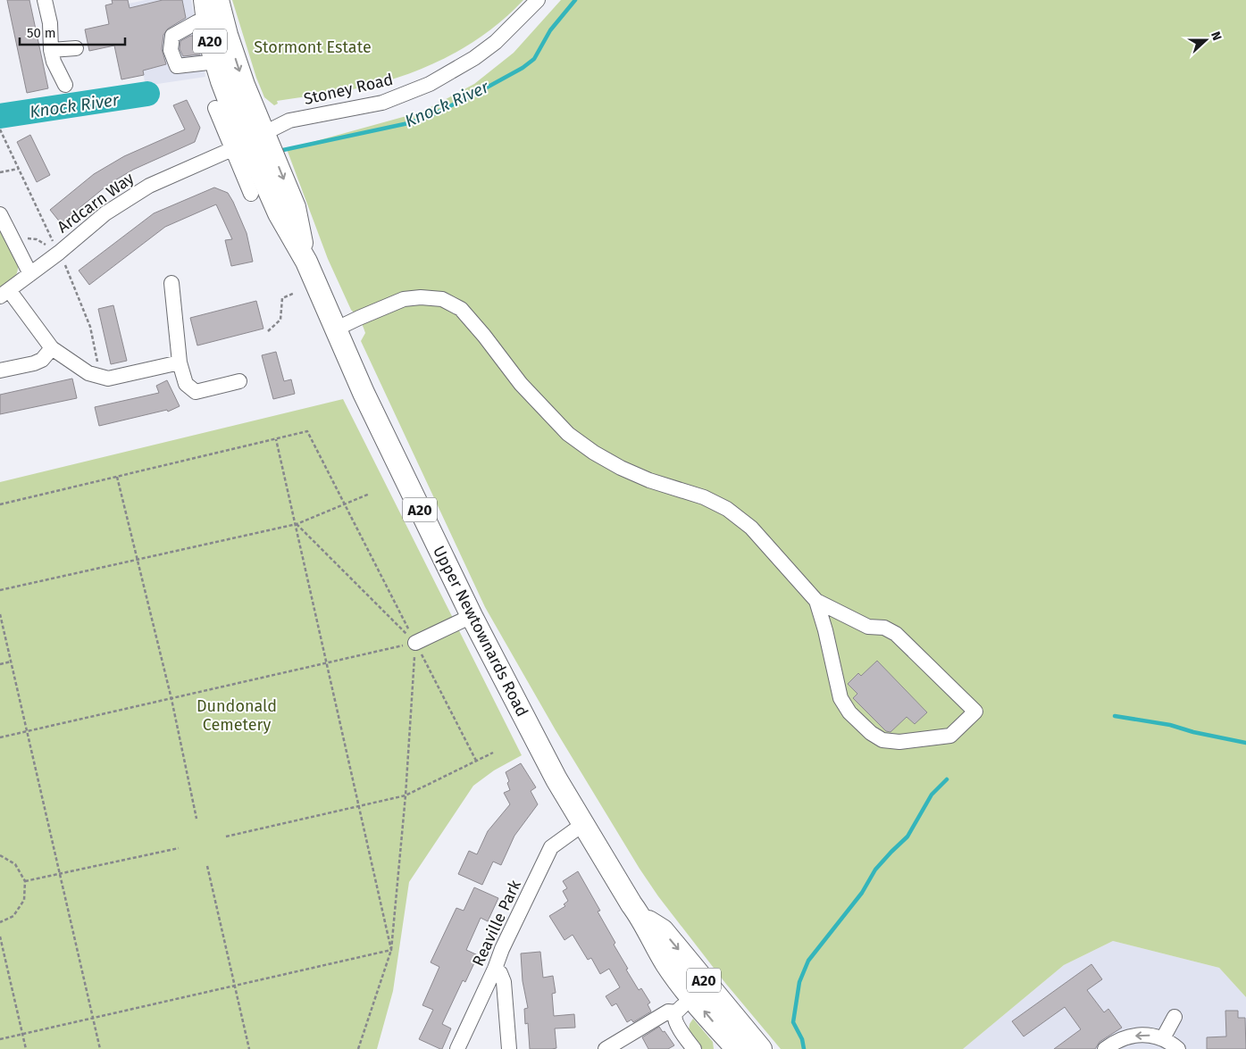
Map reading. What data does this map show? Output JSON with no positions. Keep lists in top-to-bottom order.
{
  "streets": {
    "highway": ["A20", "Upper Newtownards Road"],
    "street": ["Stoney Road", "Ardcarn Way", "Reaville Park"]
  },
  "crossings": [
    ["Stoney Road", "Ardcarn Way"],
    ["Stoney Road", "Upper Newtownards Road"],
    ["Ardcarn Way", "Upper Newtownards Road"],
    ["Upper Newtownards Road", "Reaville Park"]
  ],
  "water": ["Knock River"],
  "parks": ["Stormont Estate", "Dundonald Cemetery"],
  "scale_bar": "50 m",
  "north": "right"
}
